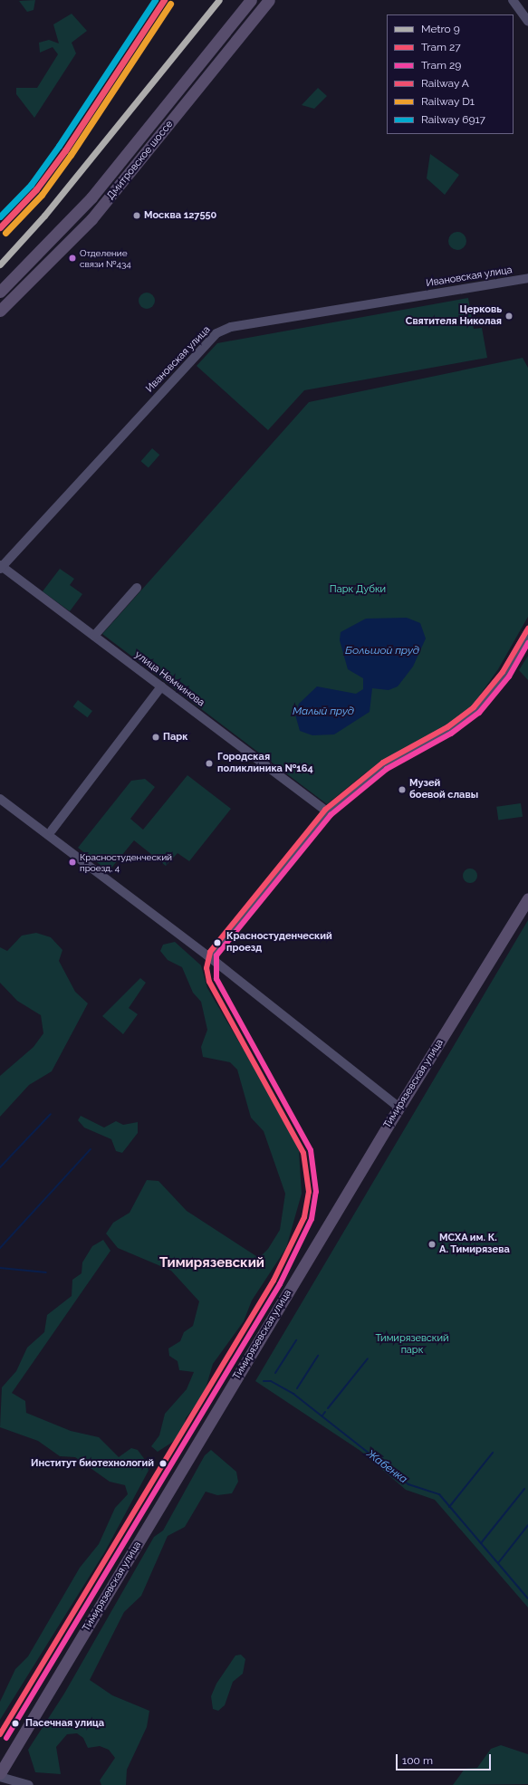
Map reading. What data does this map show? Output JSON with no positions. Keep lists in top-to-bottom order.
{
  "streets": {
    "main road": ["Дмитровское шоссе", "Тимирязевская улица"],
    "street": ["Ивановская улица", "улица Немчинова"]
  },
  "crossings": [
    ["Ивановская улица", "улица Немчинова"]
  ],
  "districts": ["Тимирязевский"],
  "water": ["Большой пруд", "Малый пруд", "Жабенка"],
  "parks": ["Парк Дубки", "Тимирязевский парк"],
  "places": [
    "Москва 127550",
    "Отделение связи №434",
    "Церковь Святителя Николая",
    "Парк",
    "Городская поликлиника №164",
    "Музей боевой славы",
    "Красностуденческий проезд, 4",
    "Красностуденческий проезд",
    "МСХА им. К. А. Тимирязева",
    "Институт биотехнологий",
    "Пасечная улица"
  ],
  "lines": [
    "metro line 9",
    "rail line A",
    "rail line 6917",
    "rail line D1",
    "tram line 27",
    "tram line 29"
  ],
  "legend": [
    "Metro 9",
    "Tram 27",
    "Tram 29",
    "Railway A",
    "Railway D1",
    "Railway 6917"
  ],
  "scale_bar": "100 m"
}
